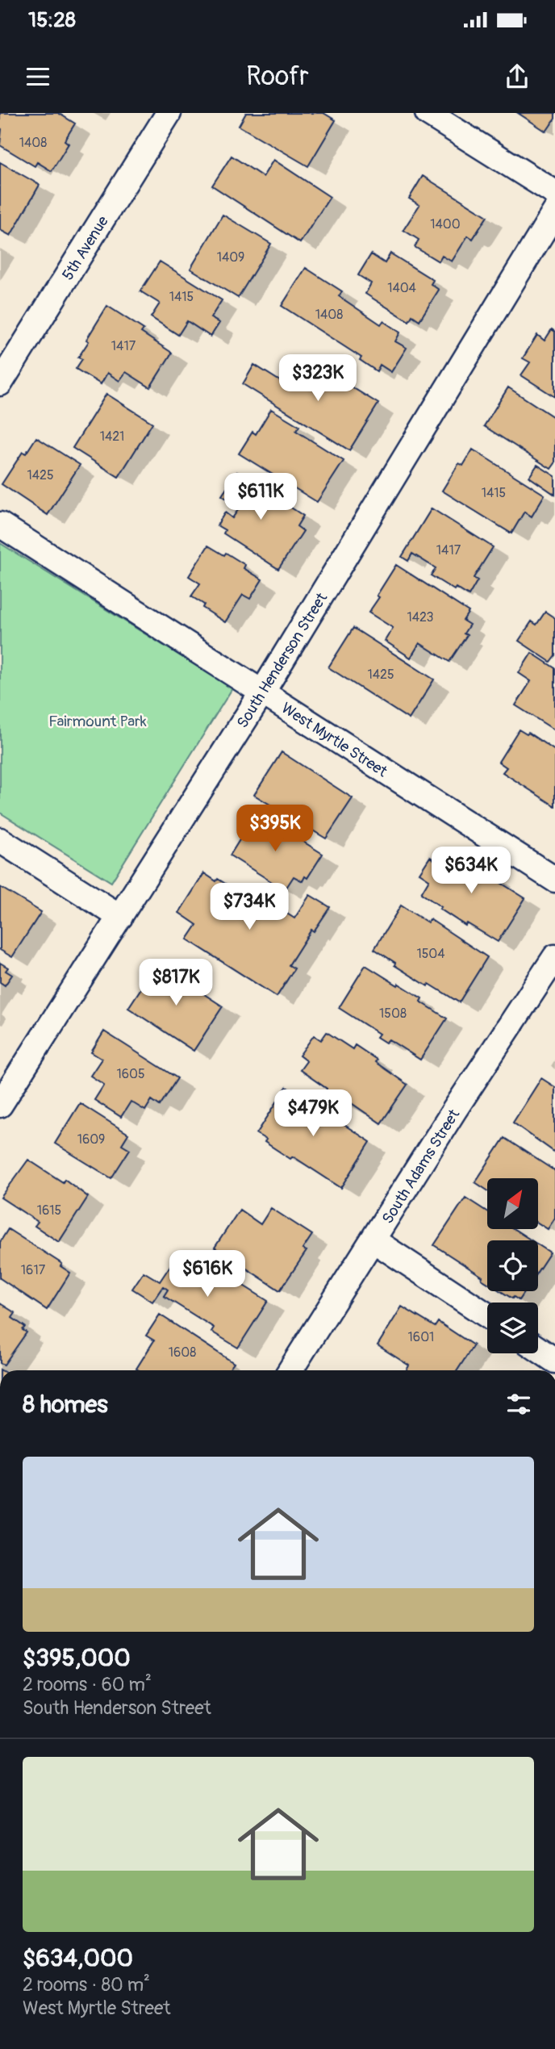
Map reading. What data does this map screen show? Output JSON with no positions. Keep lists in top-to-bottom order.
{
  "streets": {
    "street": [
      "5th Avenue",
      "South Henderson Street",
      "West Myrtle Street",
      "South Adams Street"
    ]
  },
  "crossings": [
    ["South Henderson Street", "West Myrtle Street"]
  ],
  "parks": ["Fairmount Park"],
  "house_numbers": [
    "1408",
    "1400",
    "1409",
    "1404",
    "1415",
    "1408",
    "1417",
    "1421",
    "1425",
    "1415",
    "1417",
    "1423",
    "1425",
    "1504",
    "1508",
    "1605",
    "1609",
    "1615",
    "1617",
    "1601",
    "1608"
  ],
  "north": "top right",
  "page": {
    "status": "15:28",
    "header": "Roofr",
    "price": [
      "$323K",
      "$611K",
      "$395K",
      "$634K",
      "$734K",
      "$817K",
      "$479K",
      "$616K"
    ],
    "heading": "8 homes",
    "list": [
      {
        "name": "$395,000",
        "note": "2 rooms · 60 m² · South Henderson Street"
      },
      {
        "name": "$634,000",
        "note": "2 rooms · 80 m² · West Myrtle Street"
      }
    ]
  }
}
